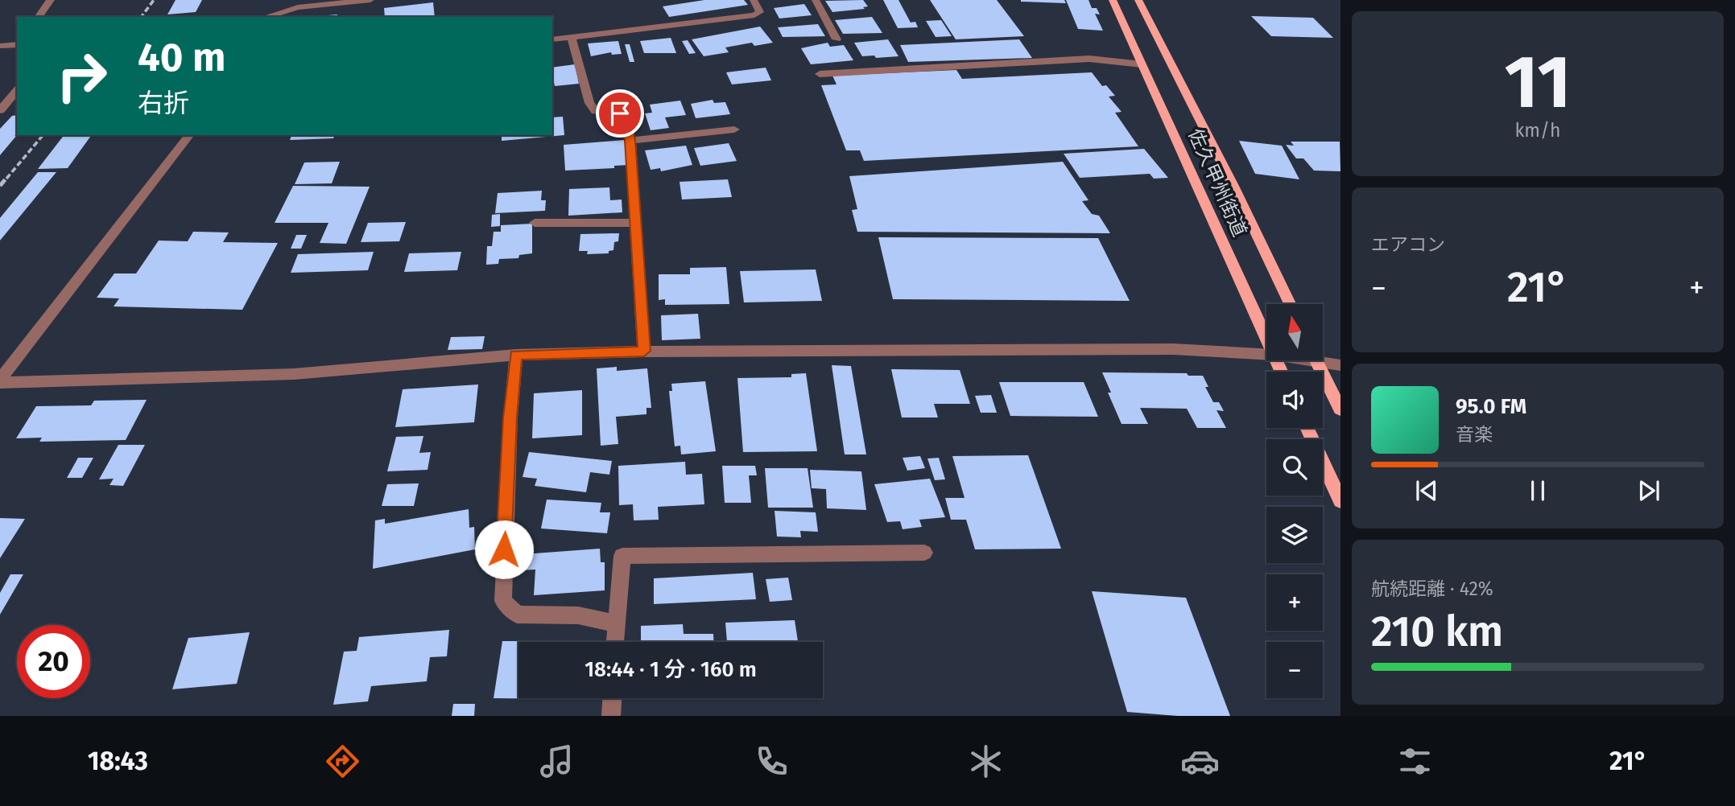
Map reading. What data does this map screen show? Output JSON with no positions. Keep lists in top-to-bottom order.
{
  "streets": {
    "main road": ["佐久甲州街道"]
  },
  "north": "top",
  "page": {
    "tile": [
      ["11", "km/h"],
      "エアコン",
      ["航続距離 · 42%", "210 km"]
    ],
    "turn": ["40 m", "右折"],
    "heat": ["−", "21°", "+"],
    "map_buttons": ["+", "−"],
    "song": ["95.0 FM", "音楽"],
    "limit": "20",
    "trip": "18:44 · 1 分 · 160 m",
    "tabs": ["18:43", "21°"]
  }
}
